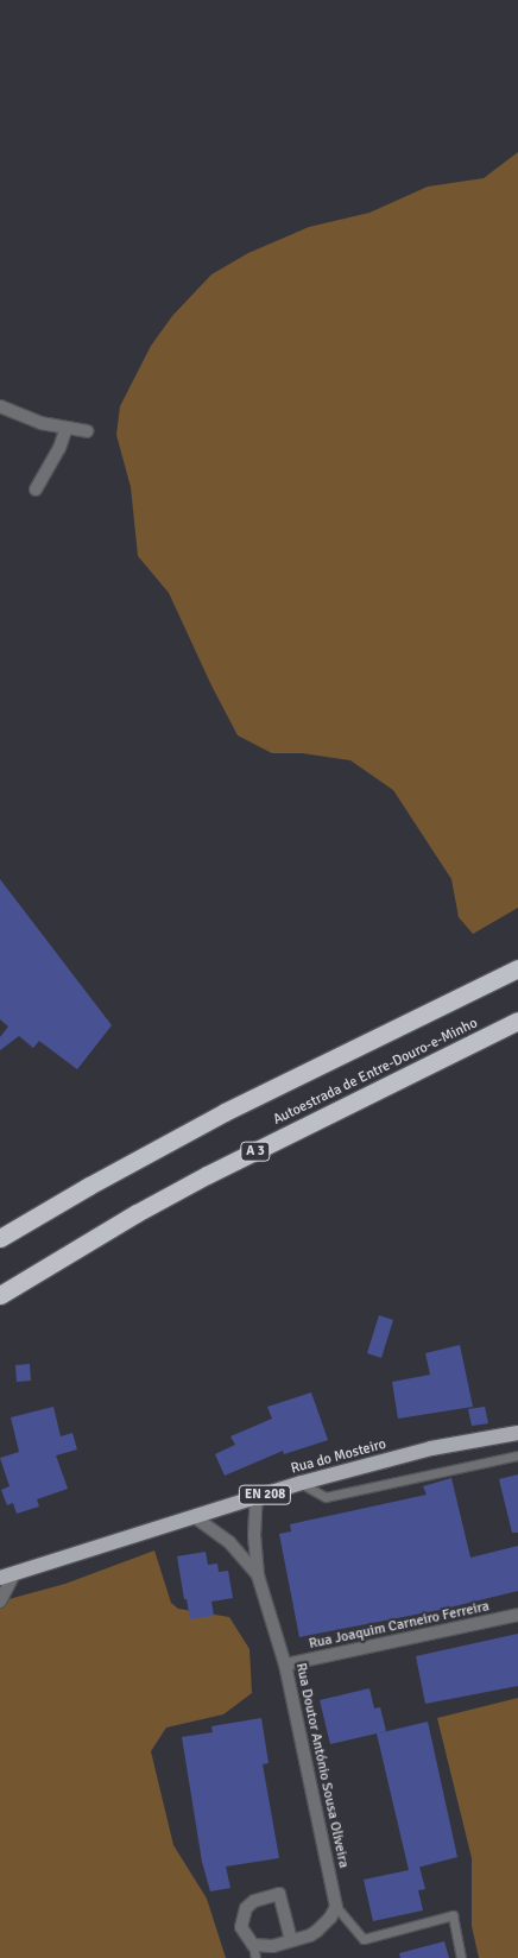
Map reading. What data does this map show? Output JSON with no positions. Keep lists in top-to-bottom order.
{
  "streets": {
    "highway": ["Autoestrada de Entre-Douro-e-Minho", "A 3"],
    "main road": ["Rua do Mosteiro", "EN 208"],
    "street": ["Rua Joaquim Carneiro Ferreira", "Rua Doutor António Sousa Oliveira"]
  },
  "crossings": [
    ["Rua do Mosteiro", "Rua Doutor António Sousa Oliveira"],
    ["Rua Joaquim Carneiro Ferreira", "Rua Doutor António Sousa Oliveira"]
  ]
}
